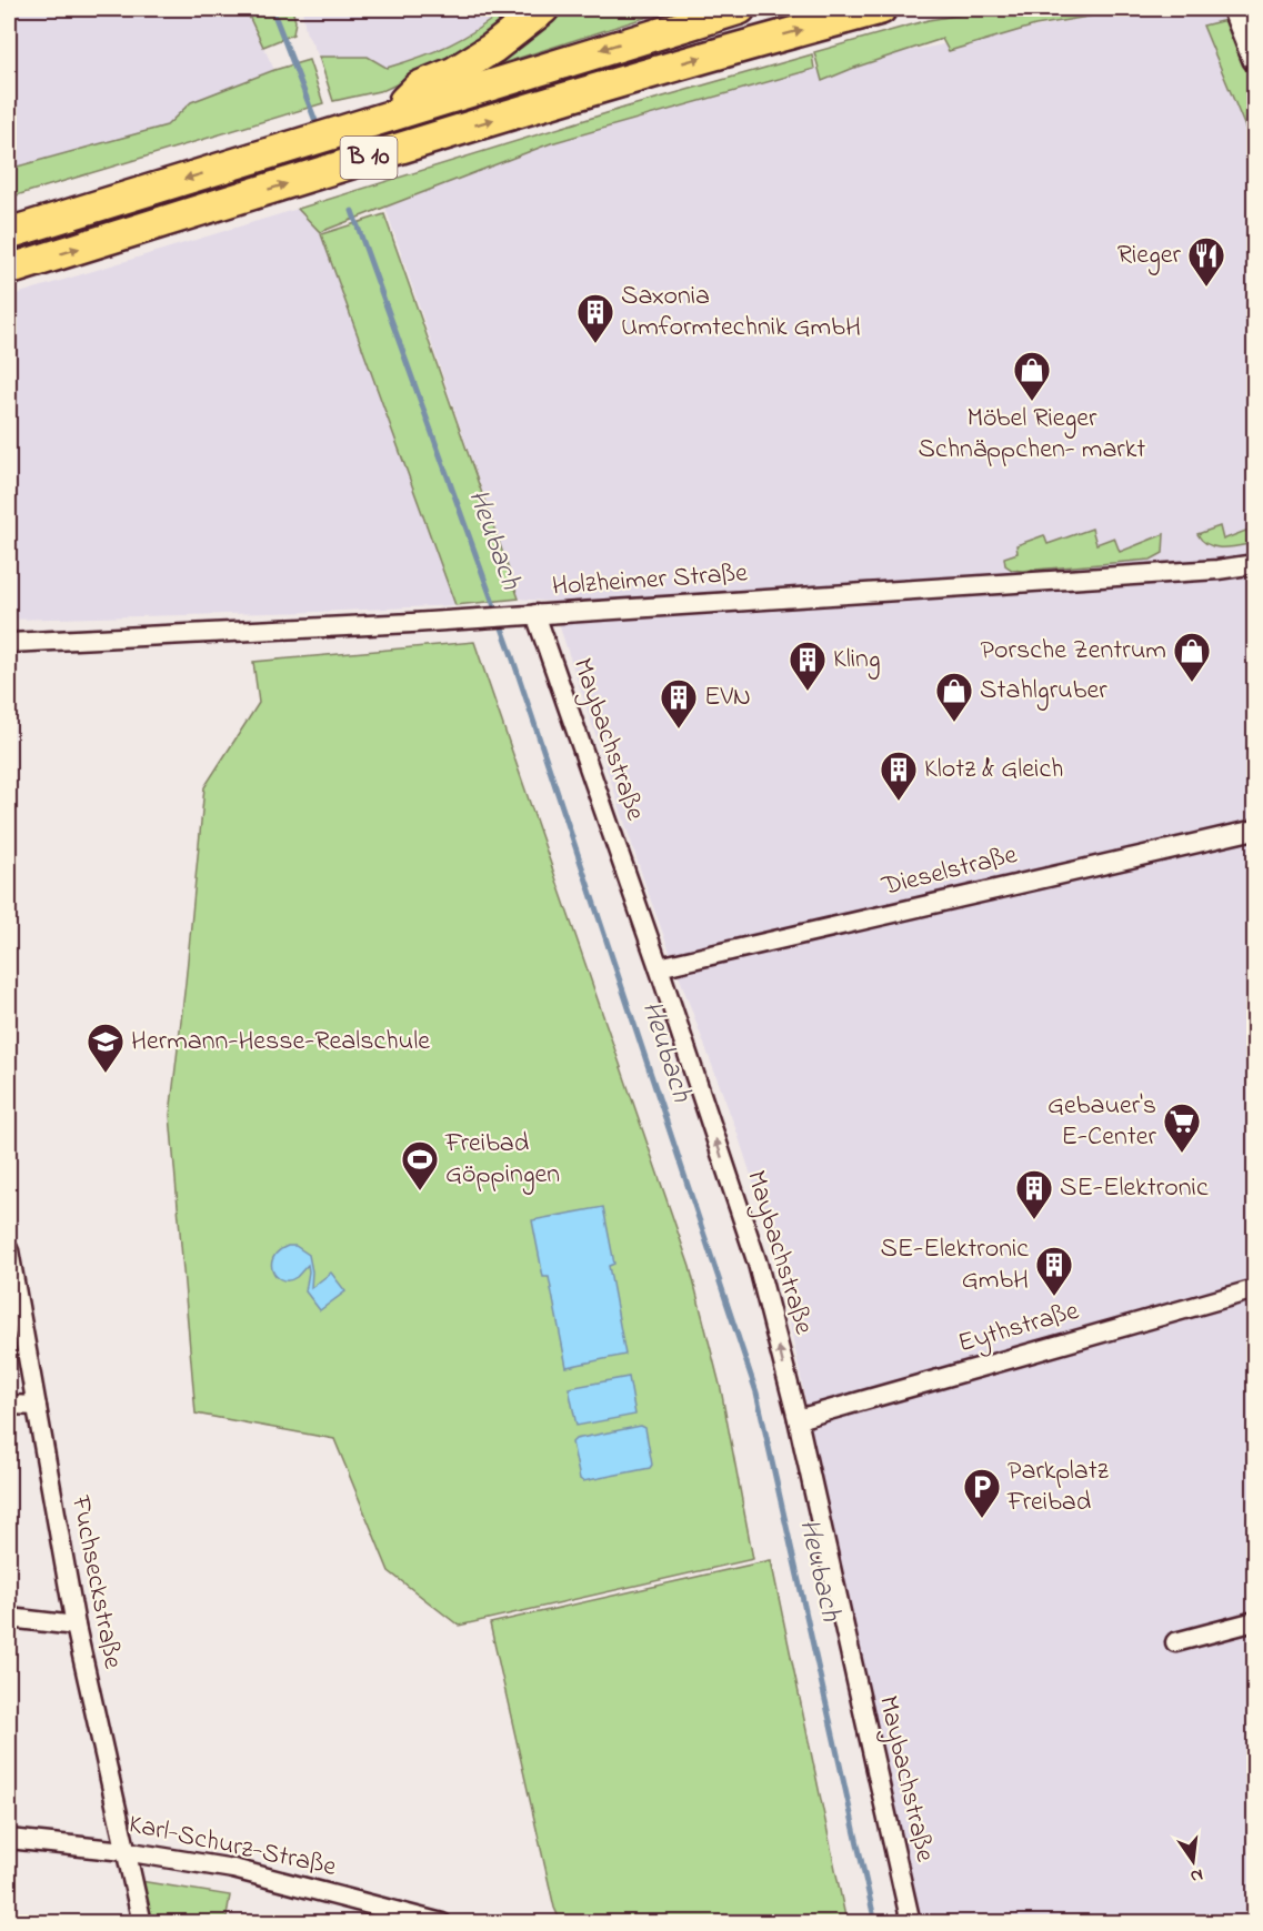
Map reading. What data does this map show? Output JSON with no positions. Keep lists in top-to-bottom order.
{
  "streets": {
    "highway": ["B 10"],
    "street": [
      "Holzheimer Straße",
      "Maybachstraße",
      "Dieselstraße",
      "Eythstraße",
      "Fuchseckstraße",
      "Karl-Schurz-Straße"
    ]
  },
  "crossings": [
    ["Holzheimer Straße", "Maybachstraße"],
    ["Maybachstraße", "Dieselstraße"],
    ["Maybachstraße", "Eythstraße"],
    ["Fuchseckstraße", "Karl-Schurz-Straße"]
  ],
  "water": ["Heubach"],
  "places": {
    "restaurant": ["Rieger"],
    "building": [
      "Saxonia Umformtechnik GmbH",
      "Kling",
      "EVN",
      "Klotz & Gleich",
      "SE-Elektronic",
      "SE-Elektronic GmbH"
    ],
    "shop": ["Möbel Rieger Schnäppchen- markt", "Porsche Zentrum", "Stahlgruber"],
    "school or university": ["Hermann-Hesse-Realschule"],
    "supermarket": ["Gebauer's E-Center"],
    "sports": ["Freibad Göppingen"],
    "parking": ["Parkplatz Freibad"]
  },
  "north": "bottom"
}
